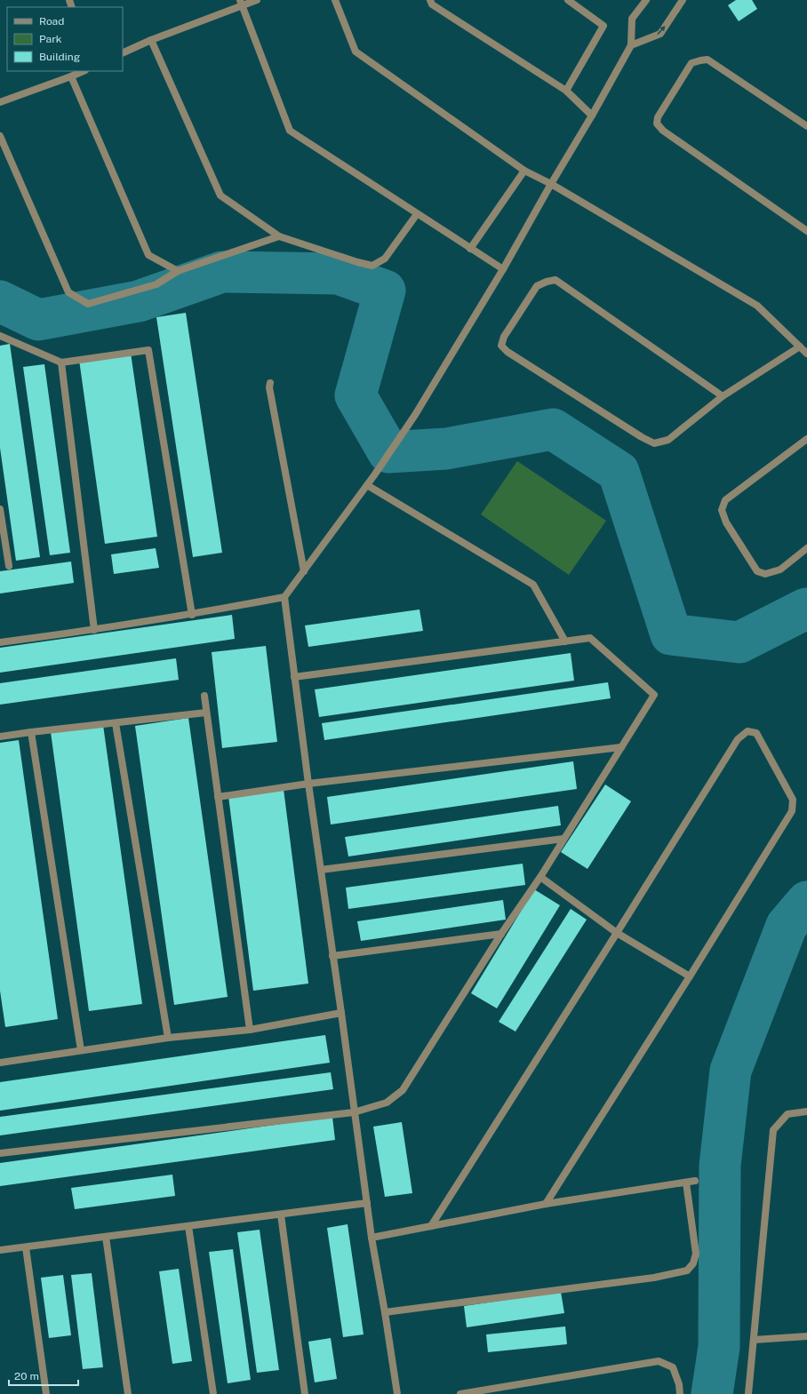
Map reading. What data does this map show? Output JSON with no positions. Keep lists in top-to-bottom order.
{
  "legend": ["Road", "Park", "Building"],
  "scale_bar": "20 m"
}
